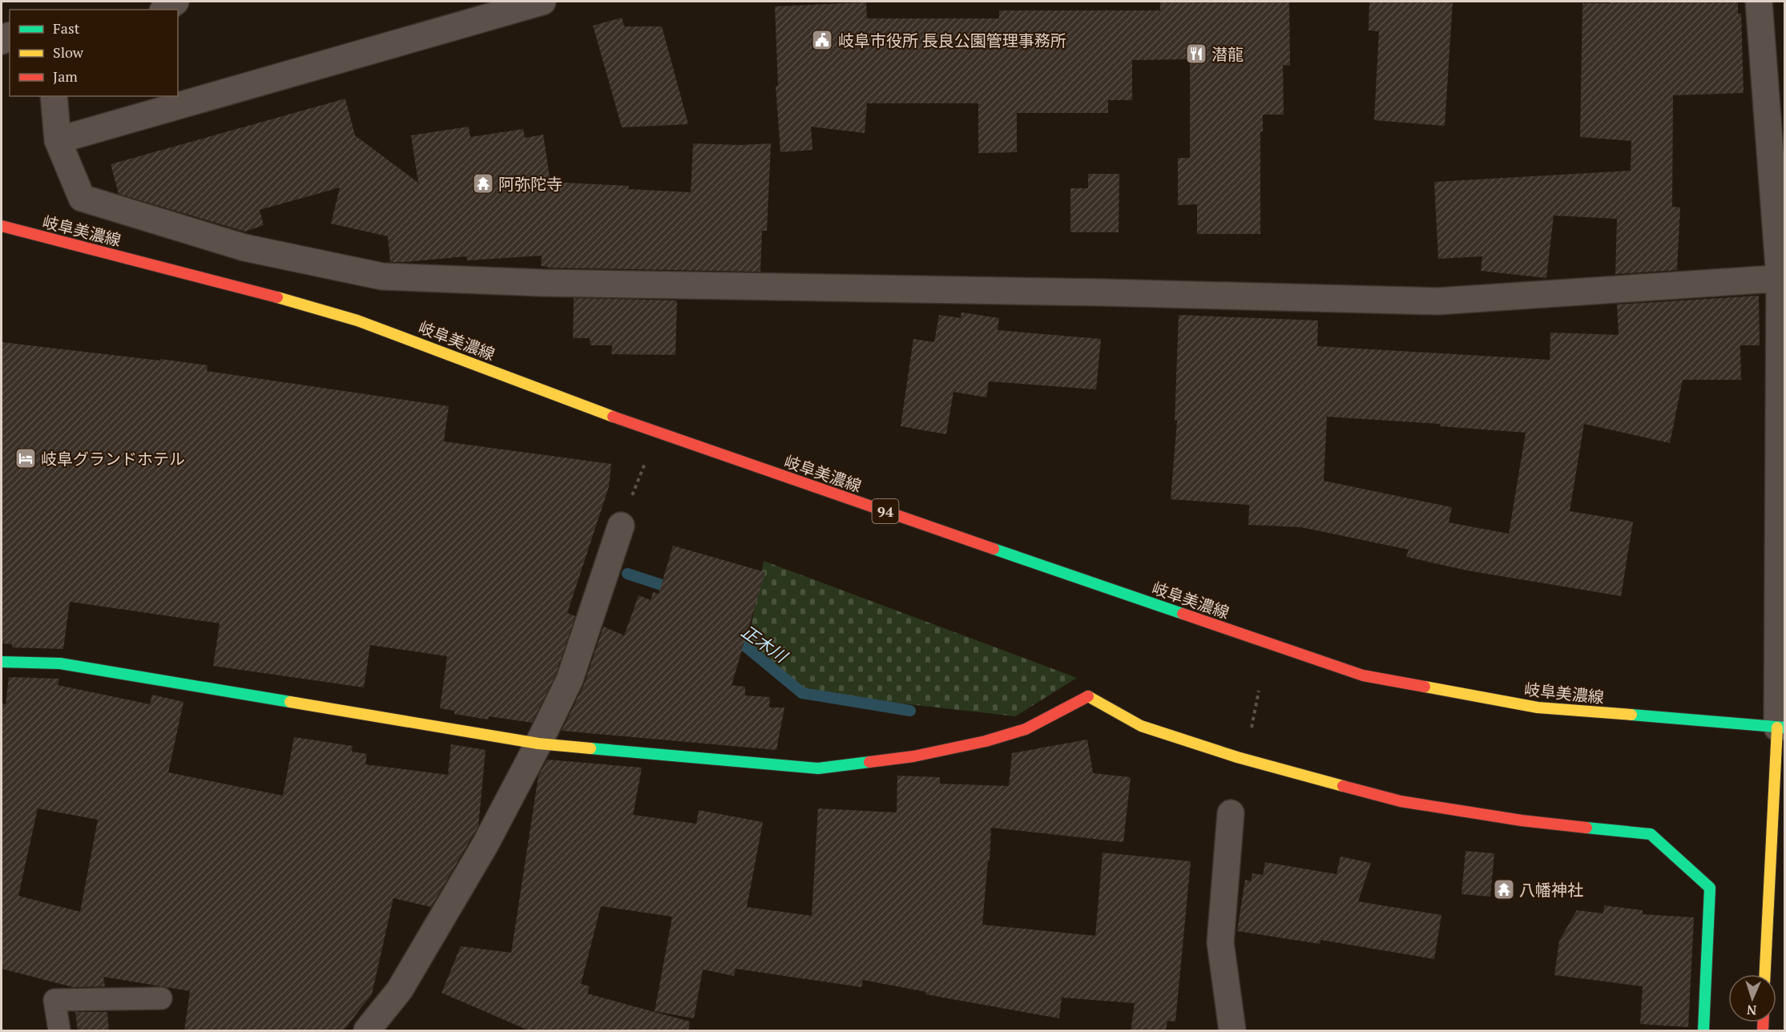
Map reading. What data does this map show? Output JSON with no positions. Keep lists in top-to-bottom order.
{
  "streets": {
    "street": ["岐阜美濃線", "94"]
  },
  "water": ["正木川"],
  "places": {
    "public building": ["岐阜市役所 長良公園管理事務所"],
    "restaurant": ["潜龍"],
    "temple": ["阿弥陀寺", "八幡神社"],
    "hotel": ["岐阜グランドホテル"]
  },
  "legend": ["Fast", "Slow", "Jam"],
  "north": "bottom"
}
